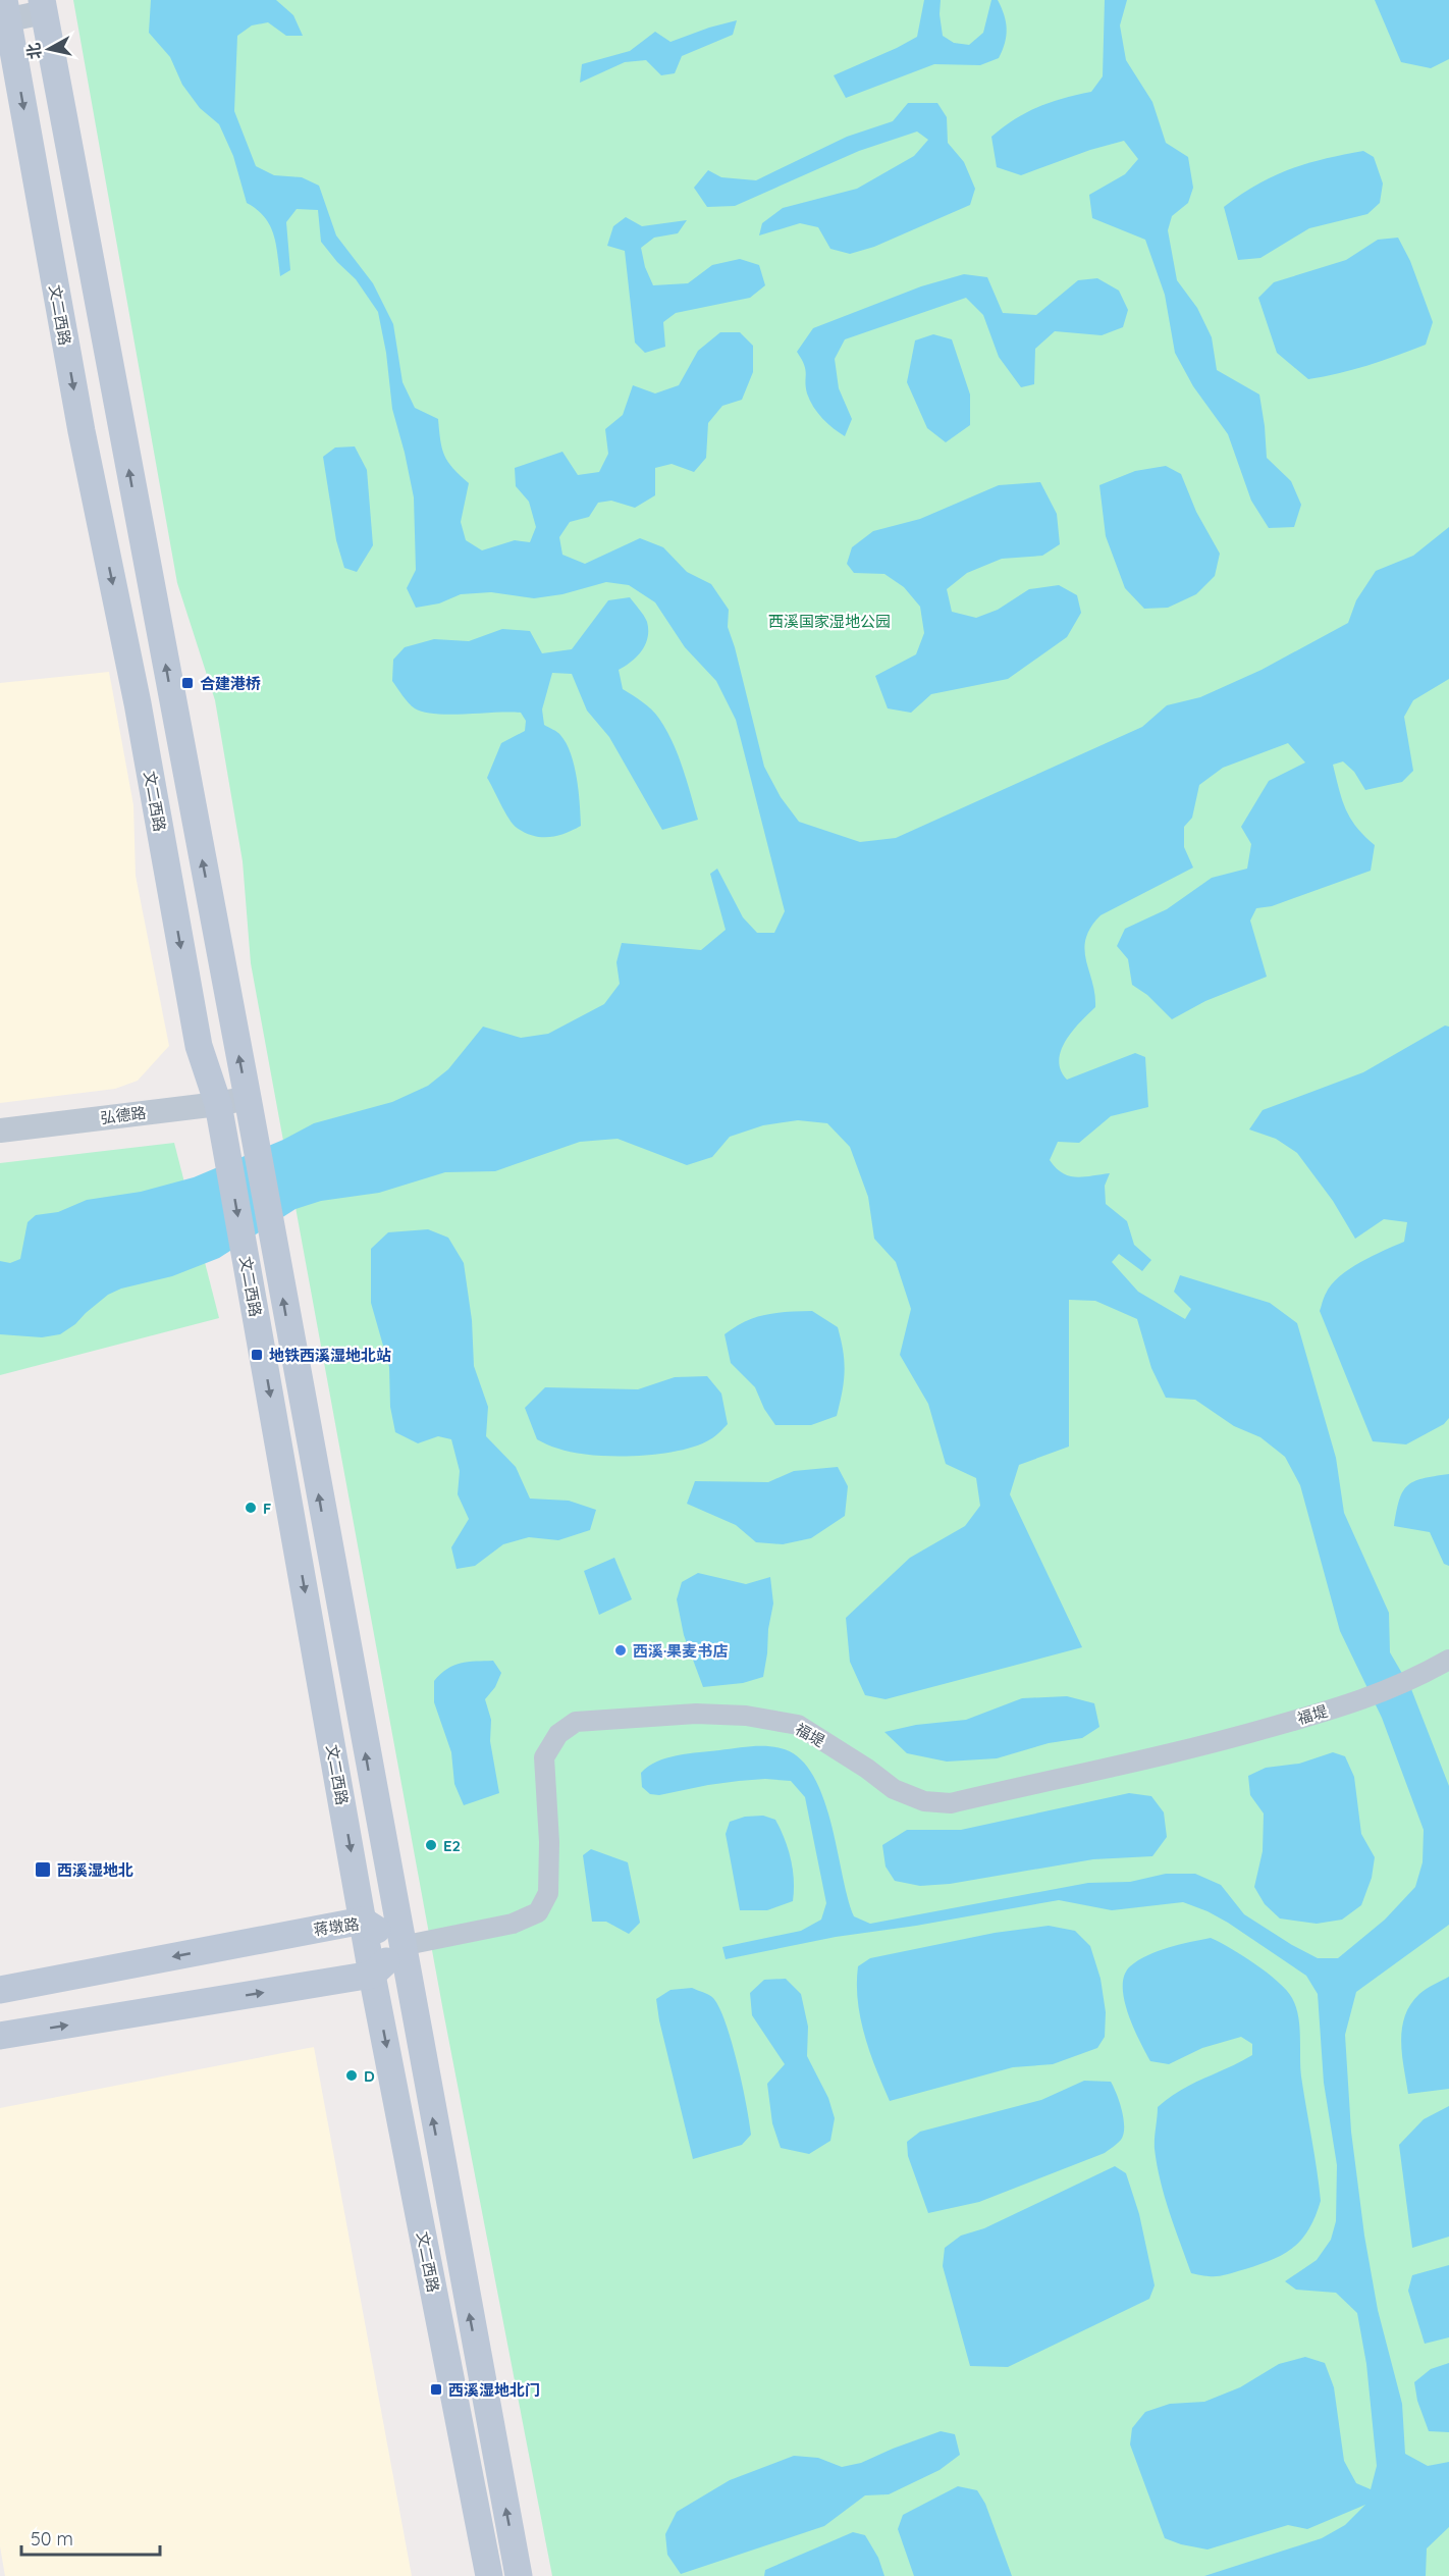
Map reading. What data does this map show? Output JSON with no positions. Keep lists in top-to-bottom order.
{
  "streets": {
    "main road": ["文二西路", "蒋墩路"],
    "street": ["弘德路", "福堤"]
  },
  "crossings": [
    ["文二西路", "弘德路"],
    ["文二西路", "福堤"],
    ["文二西路", "蒋墩路"],
    ["福堤", "蒋墩路"]
  ],
  "parks": ["西溪国家湿地公园"],
  "places": {
    "transit": [
      "合建港桥",
      "地铁西溪湿地北站",
      "西溪湿地北",
      "西溪湿地北门"
    ],
    "other": [
      "F",
      "西溪·果麦书店",
      "E2",
      "D"
    ]
  },
  "scale_bar": "50 m",
  "north": "left"
}
